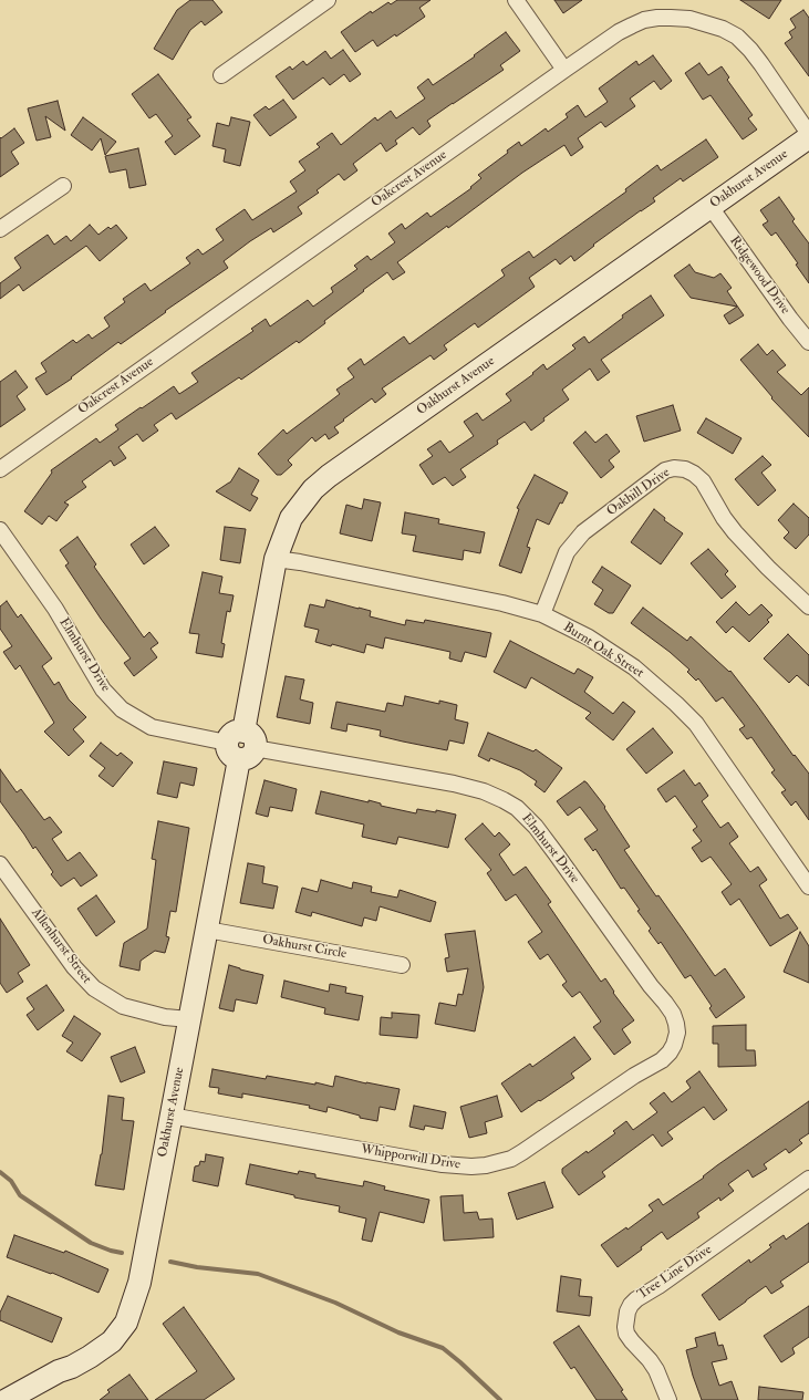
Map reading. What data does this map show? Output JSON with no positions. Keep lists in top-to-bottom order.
{
  "streets": {
    "street": [
      "Oakcrest Avenue",
      "Oakhurst Avenue",
      "Ridgewood Drive",
      "Oakhill Drive",
      "Burnt Oak Street",
      "Elmhurst Drive",
      "Allenhurst Street",
      "Oakhurst Circle",
      "Whipporwill Drive",
      "Tree Line Drive"
    ]
  },
  "crossings": [
    ["Oakhurst Avenue", "Ridgewood Drive"],
    ["Oakhurst Avenue", "Burnt Oak Street"],
    ["Oakhurst Avenue", "Elmhurst Drive"],
    ["Oakhurst Avenue", "Allenhurst Street"],
    ["Oakhurst Avenue", "Oakhurst Circle"],
    ["Oakhurst Avenue", "Whipporwill Drive"],
    ["Oakhill Drive", "Burnt Oak Street"],
    ["Elmhurst Drive", "Whipporwill Drive"]
  ]
}
